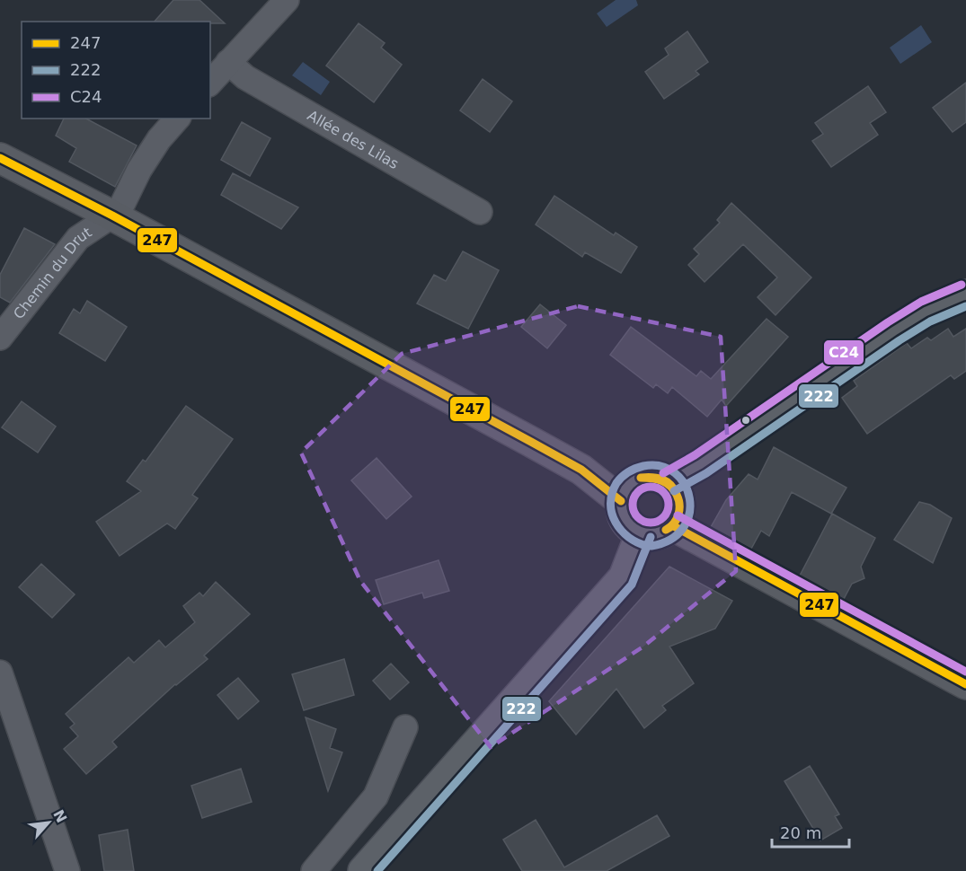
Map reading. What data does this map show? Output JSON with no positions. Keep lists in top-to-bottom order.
{
  "streets": {
    "street": ["Allée des Lilas", "Chemin du Drut"]
  },
  "lines": ["transit line 247", "transit line C24", "transit line 222"],
  "legend": ["247", "222", "C24"],
  "scale_bar": "20 m",
  "north": "top right"
}
